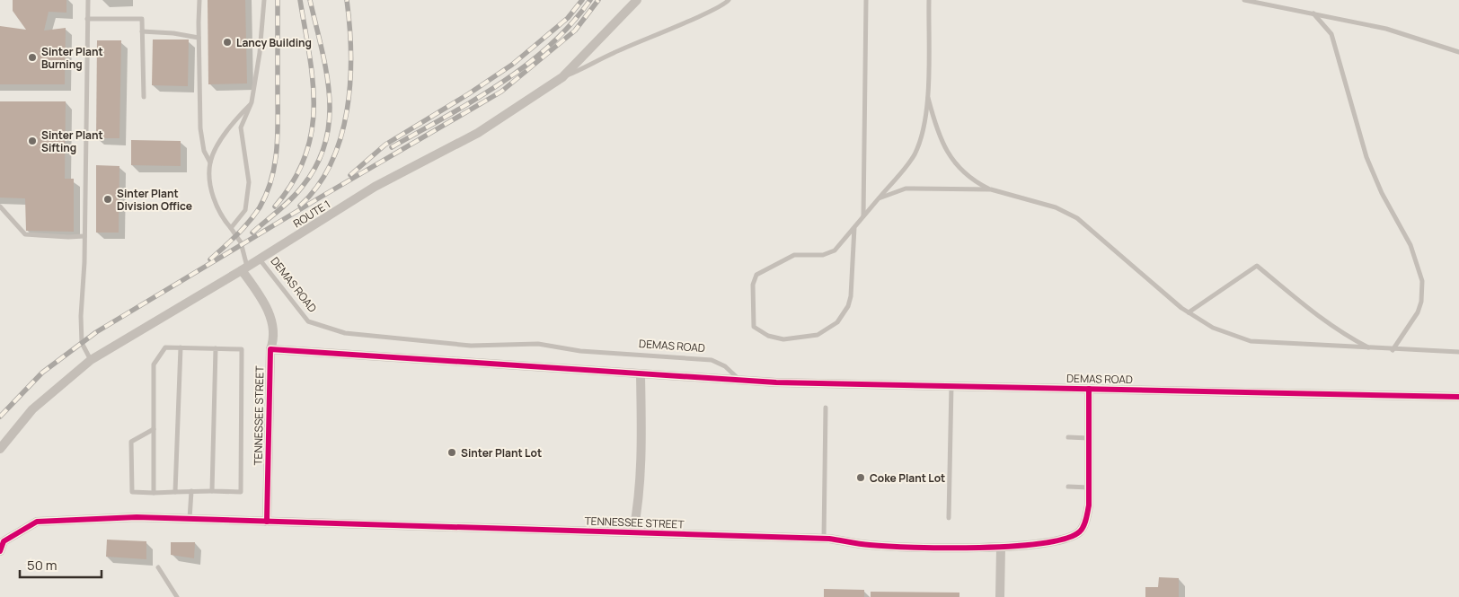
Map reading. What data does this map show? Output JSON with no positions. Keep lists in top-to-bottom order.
{
  "streets": {
    "street": ["ROUTE 1", "DEMAS ROAD", "TENNESSEE STREET"]
  },
  "crossings": [
    ["ROUTE 1", "DEMAS ROAD"],
    ["ROUTE 1", "TENNESSEE STREET"],
    ["DEMAS ROAD", "TENNESSEE STREET"]
  ],
  "places": [
    "Lancy Building",
    "Sinter Plant Burning",
    "Sinter Plant Sifting",
    "Sinter Plant Division Office",
    "Sinter Plant Lot",
    "Coke Plant Lot"
  ],
  "scale_bar": "50 m"
}
